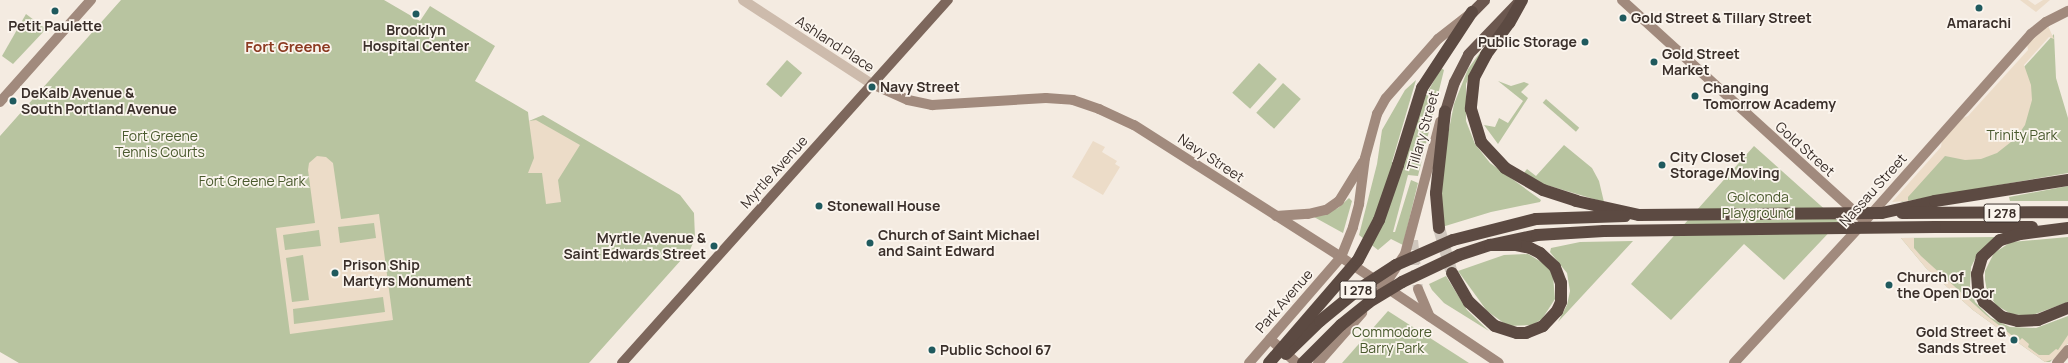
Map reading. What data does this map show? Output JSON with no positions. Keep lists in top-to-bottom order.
{
  "streets": {
    "highway": ["Tillary Street", "I 278"],
    "main road": [
      "Gold Street",
      "Navy Street",
      "Myrtle Avenue",
      "Nassau Street",
      "Park Avenue"
    ],
    "street": ["Ashland Place"]
  },
  "crossings": [
    ["Ashland Place", "Navy Street"],
    ["Ashland Place", "Myrtle Avenue"],
    ["Tillary Street", "Navy Street"],
    ["Gold Street", "Nassau Street"],
    ["Navy Street", "Myrtle Avenue"],
    ["Navy Street", "Park Avenue"]
  ],
  "districts": ["Fort Greene"],
  "parks": [
    "Trinity Park",
    "Fort Greene Tennis Courts",
    "Fort Greene Park",
    "Golconda Playground",
    "Commodore Barry Park"
  ],
  "places": [
    "Amarachi",
    "Petit Paulette",
    "Brooklyn Hospital Center",
    "Gold Street & Tillary Street",
    "Public Storage",
    "Gold Street Market",
    "Navy Street",
    "Changing Tomorrow Academy",
    "DeKalb Avenue & South Portland Avenue",
    "City Closet Storage/Moving",
    "Stonewall House",
    "Church of Saint Michael and Saint Edward",
    "Myrtle Avenue & Saint Edwards Street",
    "Prison Ship Martyrs Monument",
    "Church of the Open Door",
    "Gold Street & Sands Street",
    "Public School 67"
  ]
}
